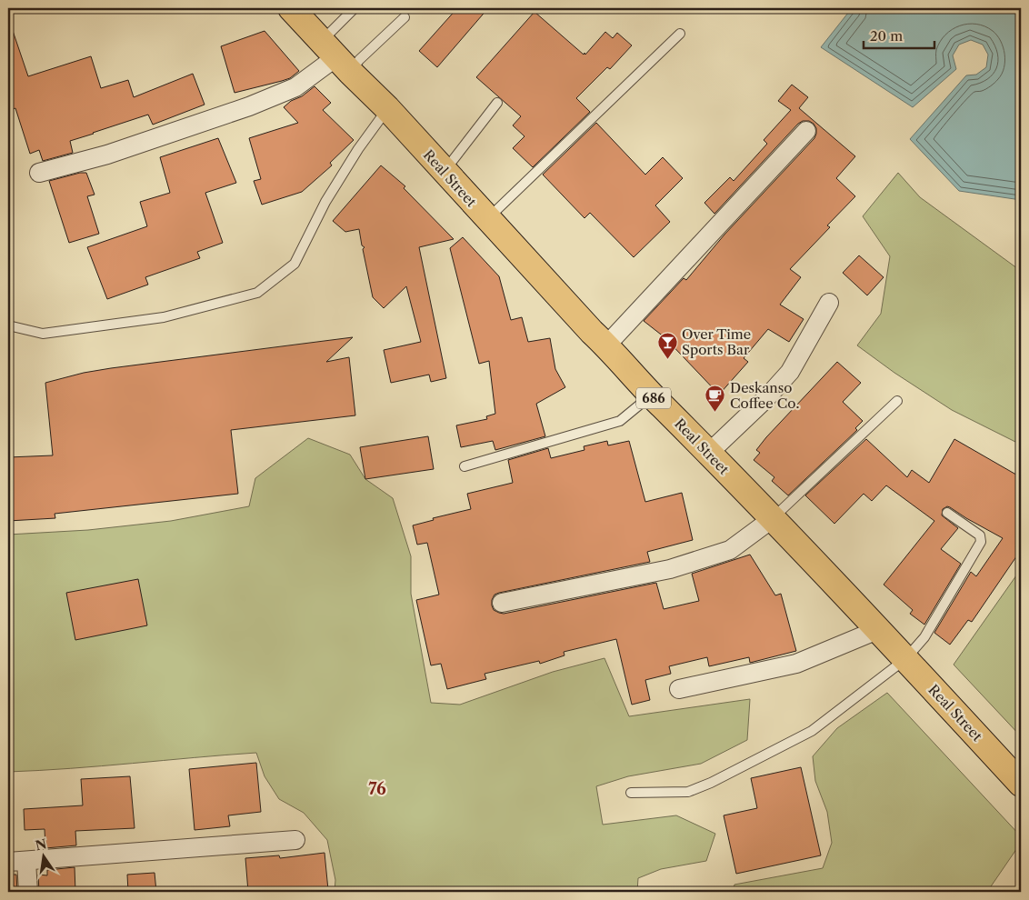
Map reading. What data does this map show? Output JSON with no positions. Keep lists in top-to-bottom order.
{
  "streets": {
    "main road": ["Real Street", "686"]
  },
  "districts": ["76"],
  "places": {
    "bar": ["Over Time Sports Bar"],
    "cafe": ["Deskanso Coffee Co."]
  },
  "scale_bar": "20 m",
  "north": "top"
}
